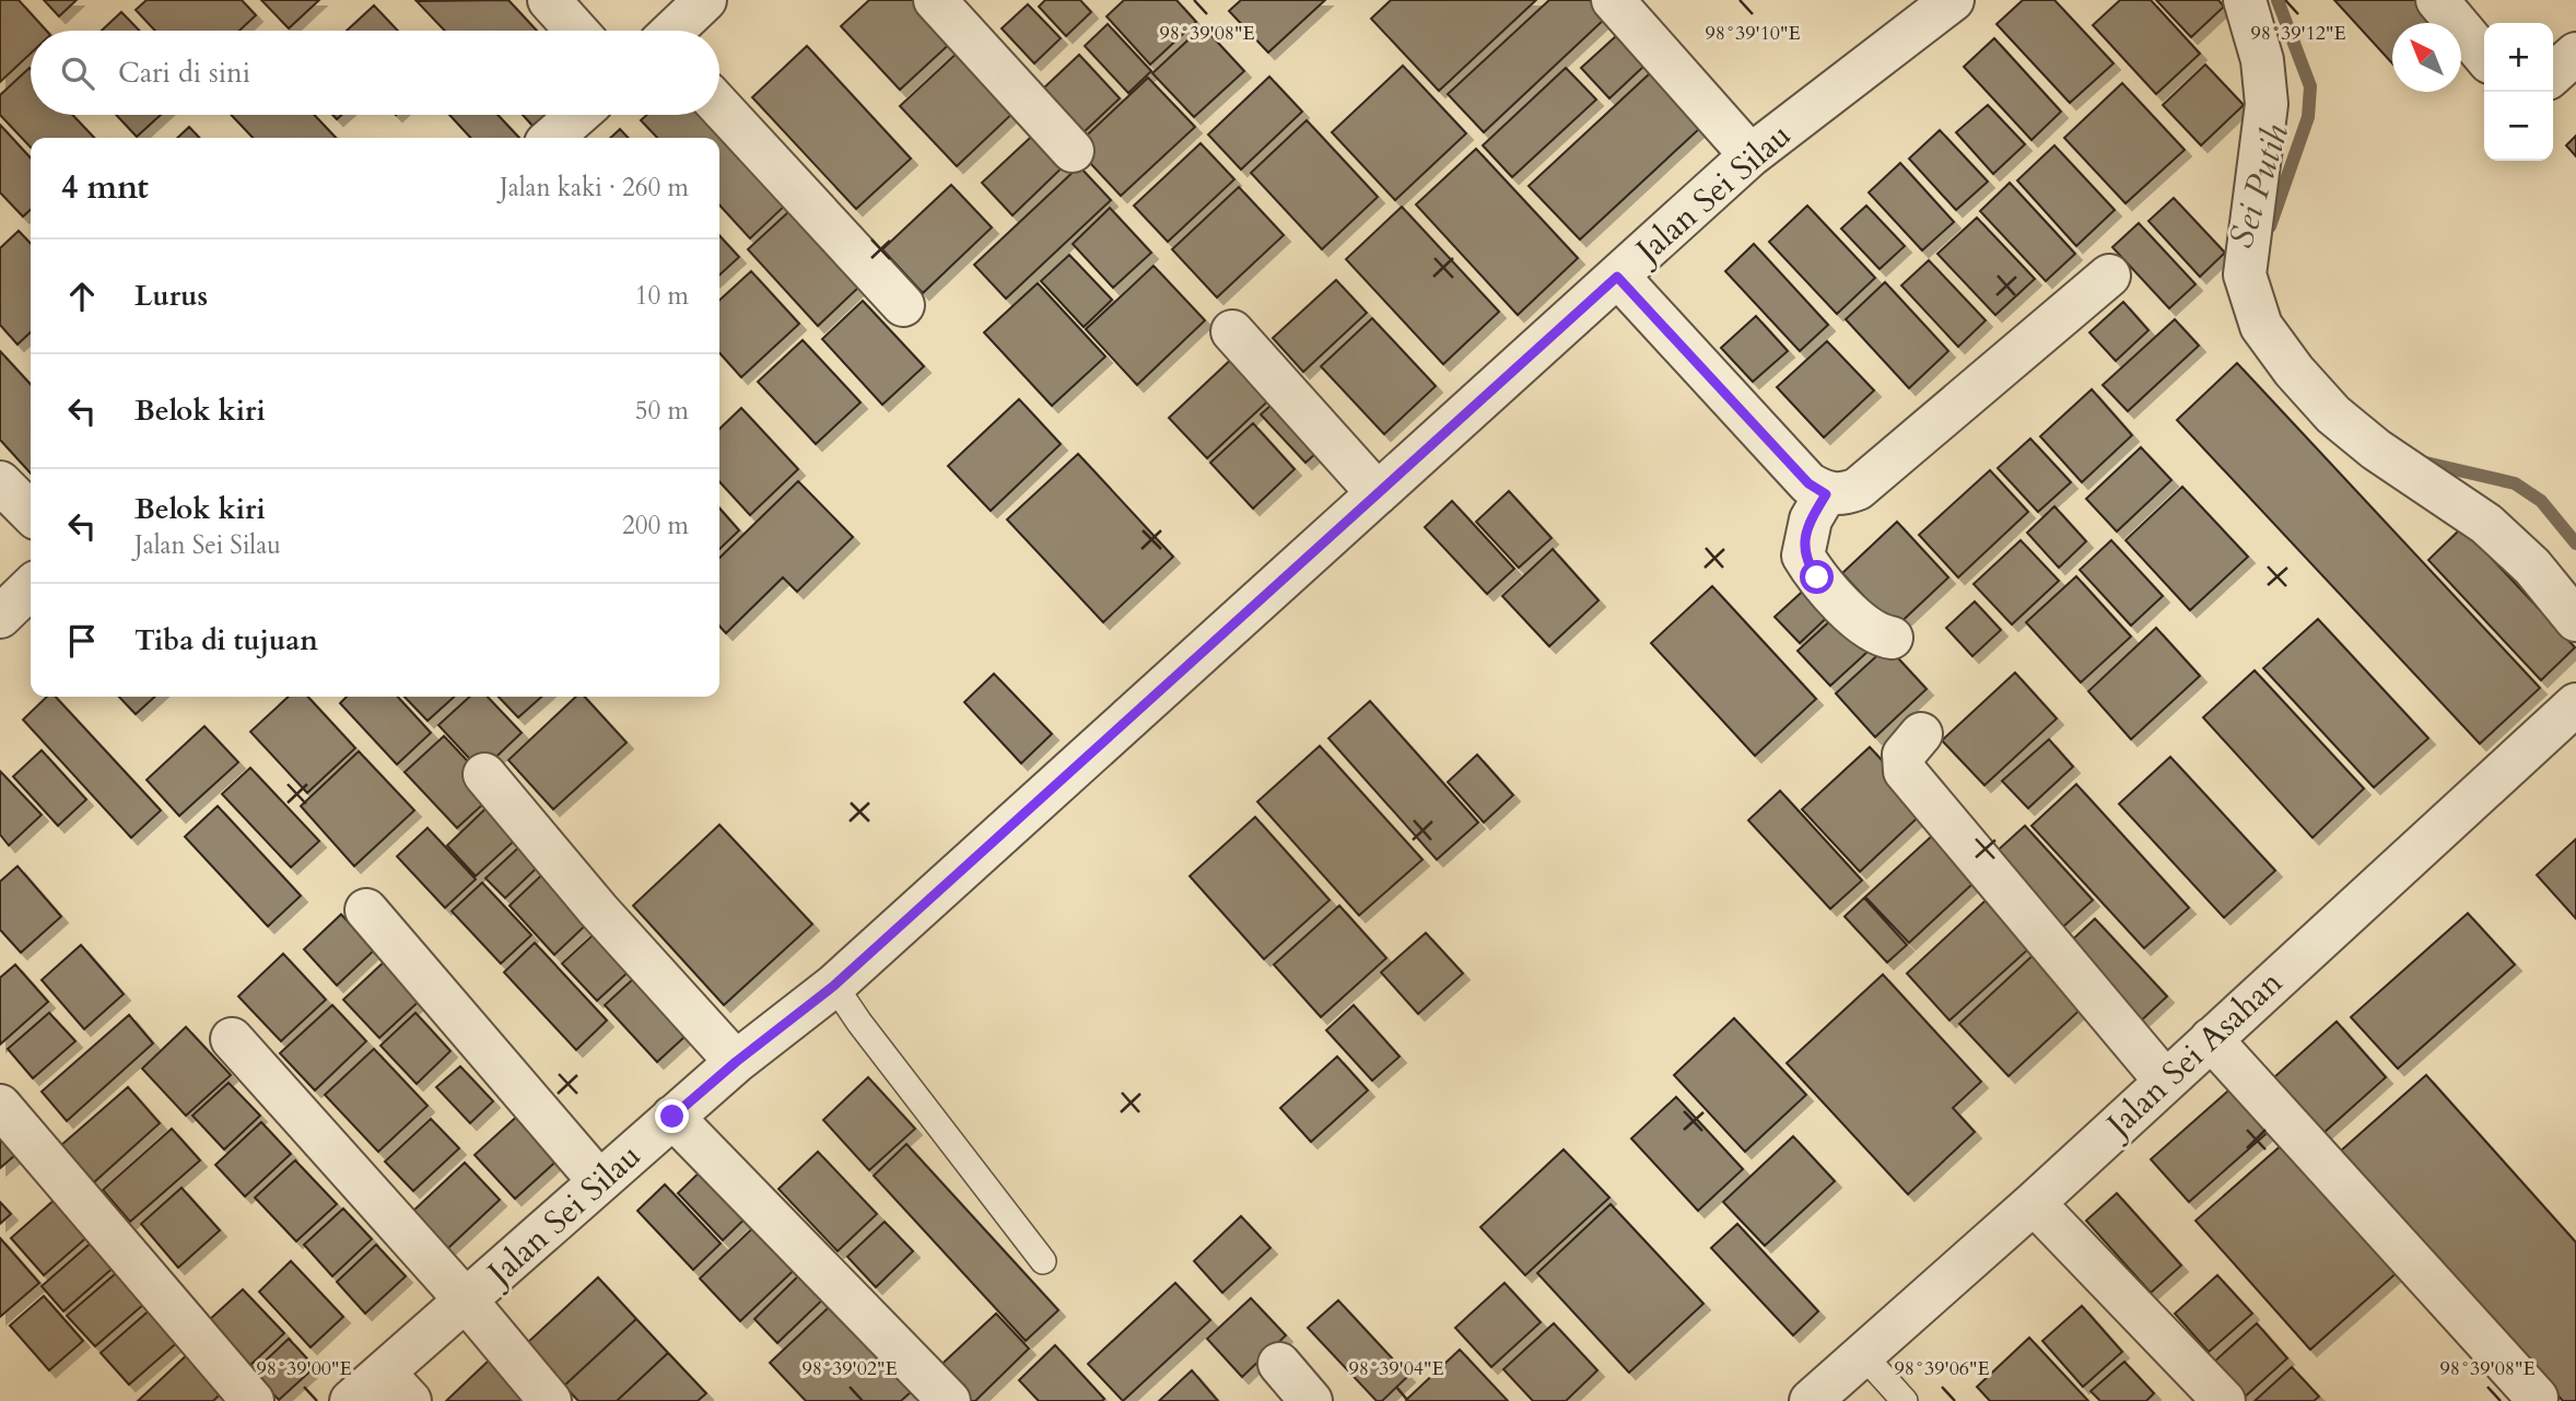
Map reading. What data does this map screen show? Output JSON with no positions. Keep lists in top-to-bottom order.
{
  "streets": {
    "street": ["Jalan Sei Silau", "Jalan Sei Asahan"]
  },
  "water": ["Sei Putih"],
  "north": "top left",
  "page": {
    "map_buttons": ["+", "−"],
    "search": "Cari di sini",
    "heading": ["4 mnt", "Jalan kaki · 260 m"],
    "list": [
      ["Lurus", "10 m"],
      ["Belok kiri", "50 m"],
      ["Belok kiri", "Jalan Sei Silau", "200 m"],
      "Tiba di tujuan"
    ]
  },
  "coordinates": [
    "98°39'12\"E",
    "98°39'08\"E",
    "98°39'10\"E",
    "98°39'00\"E",
    "98°39'02\"E",
    "98°39'04\"E",
    "98°39'06\"E"
  ]
}
